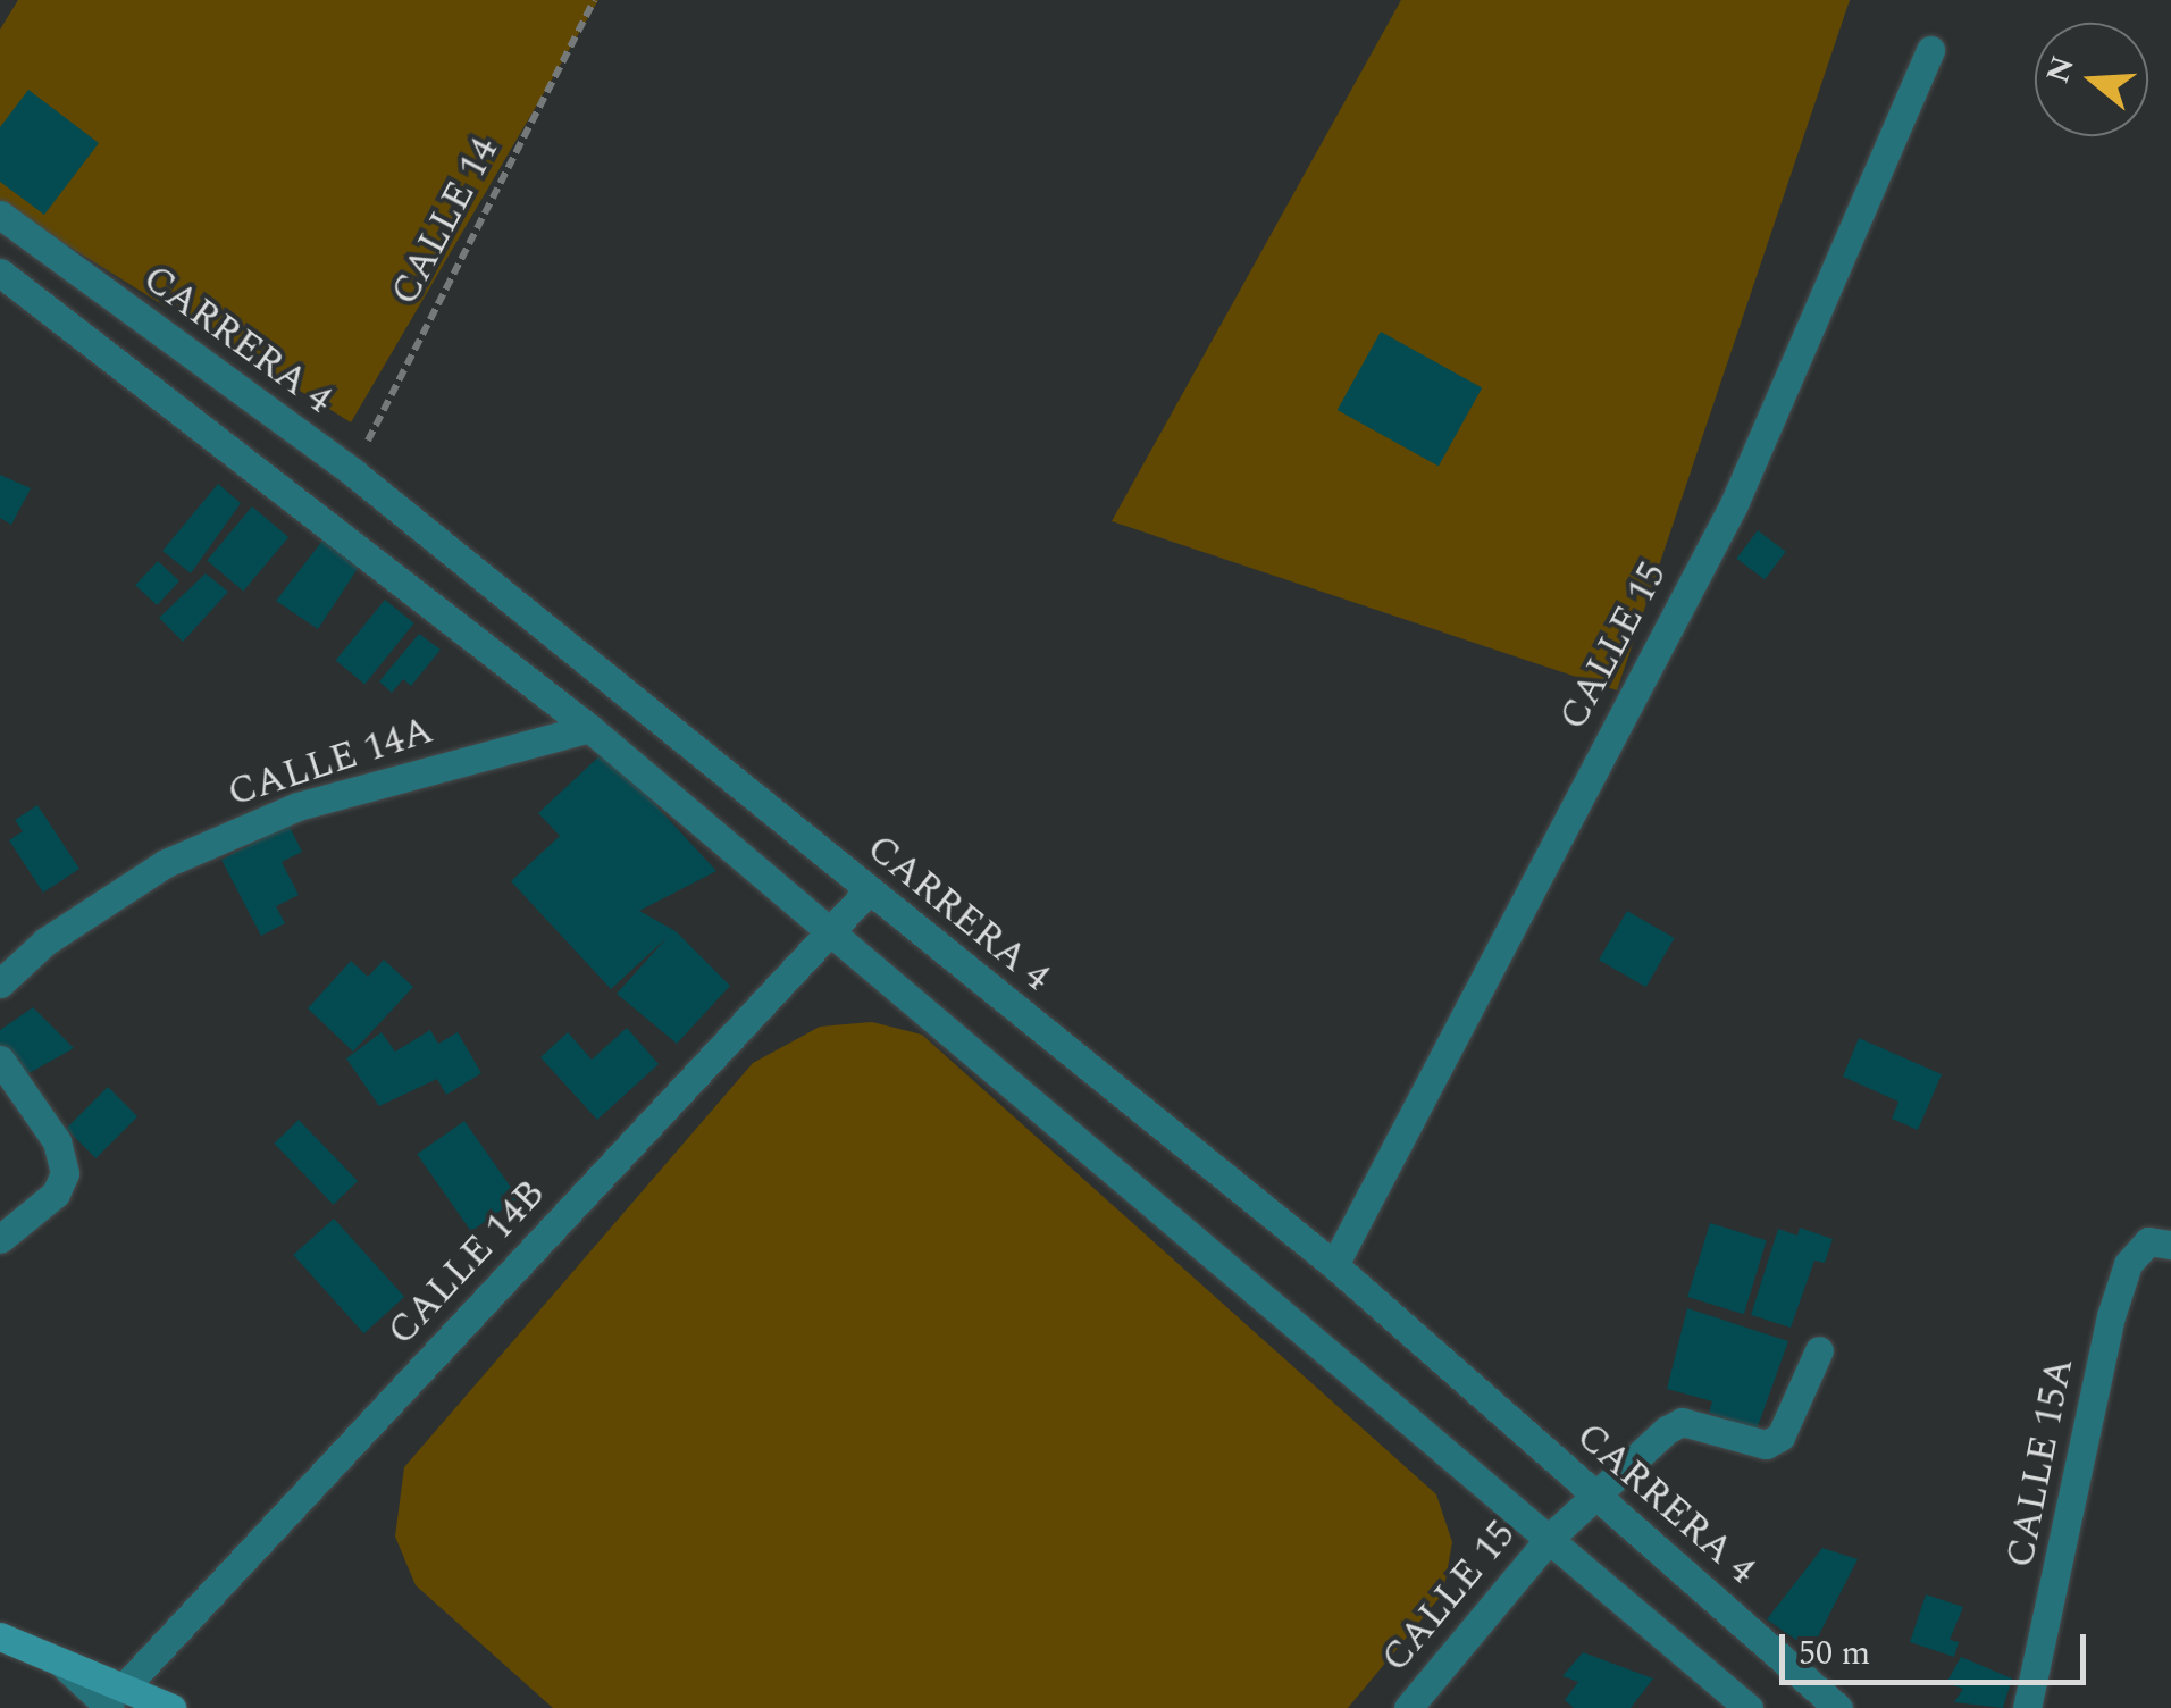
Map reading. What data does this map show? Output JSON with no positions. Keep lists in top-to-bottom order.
{
  "streets": {
    "street": [
      "CARRERA 4",
      "CALLE 15",
      "CALLE 14A",
      "CALLE 14B",
      "CALLE 15A"
    ],
    "path": ["CALLE 14"]
  },
  "crossings": [
    ["CALLE 14", "CARRERA 4"],
    ["CARRERA 4", "CALLE 15"],
    ["CARRERA 4", "CALLE 14B"]
  ],
  "scale_bar": "50 m",
  "north": "left"
}
